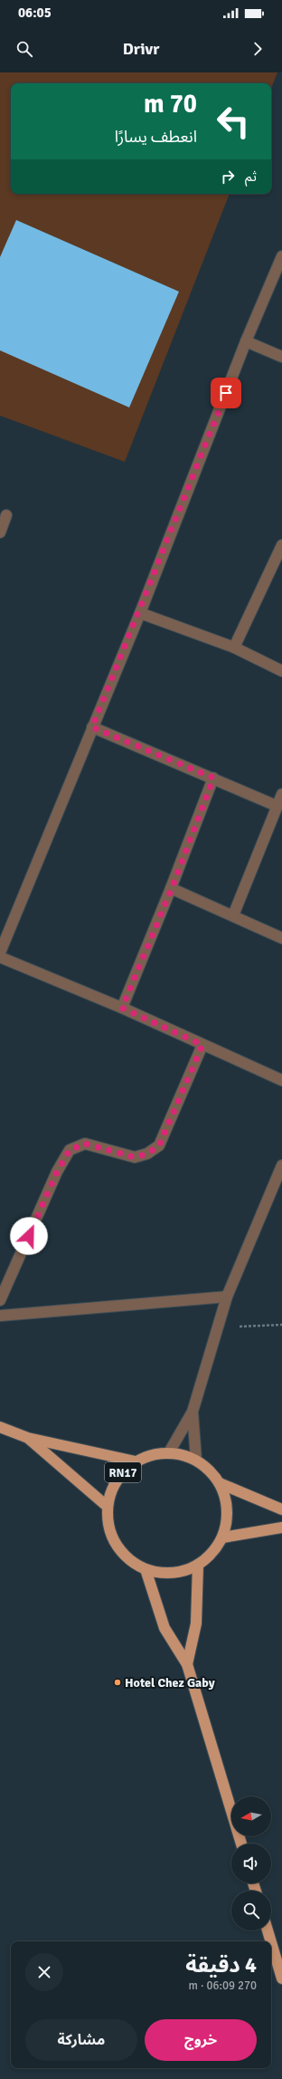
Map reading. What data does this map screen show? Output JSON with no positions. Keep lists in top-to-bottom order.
{
  "streets": {
    "main road": ["RN17"]
  },
  "places": ["Hotel Chez Gaby"],
  "north": "left",
  "page": {
    "status": "06:05",
    "header": "Drivr",
    "turn": ["70 m", "انعطف يسارًا"],
    "then": "ثم",
    "heading": ["4 دقيقة", "270 m · 06:09"],
    "buttons": ["خروج", "مشاركة"]
  }
}
